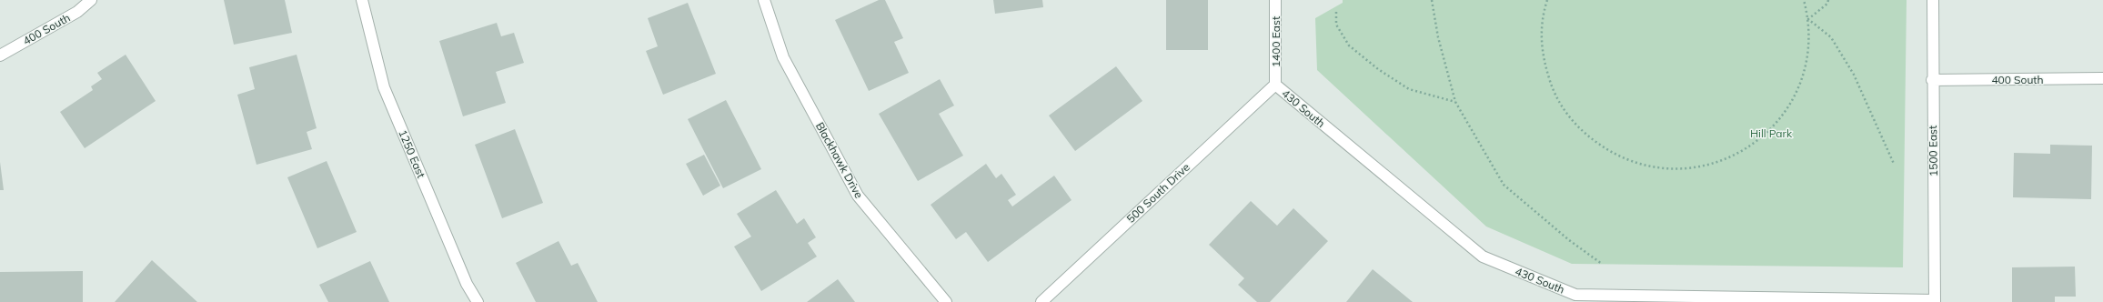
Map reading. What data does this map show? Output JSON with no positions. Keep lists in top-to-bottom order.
{
  "streets": {
    "street": [
      "400 South",
      "1400 East",
      "430 South",
      "1500 East",
      "1250 East",
      "Blackhawk Drive",
      "500 South Drive"
    ]
  },
  "crossings": [
    ["400 South", "1500 East"],
    ["1400 East", "430 South"],
    ["1400 East", "500 South Drive"],
    ["430 South", "1500 East"],
    ["430 South", "500 South Drive"]
  ],
  "parks": ["Hill Park"]
}
